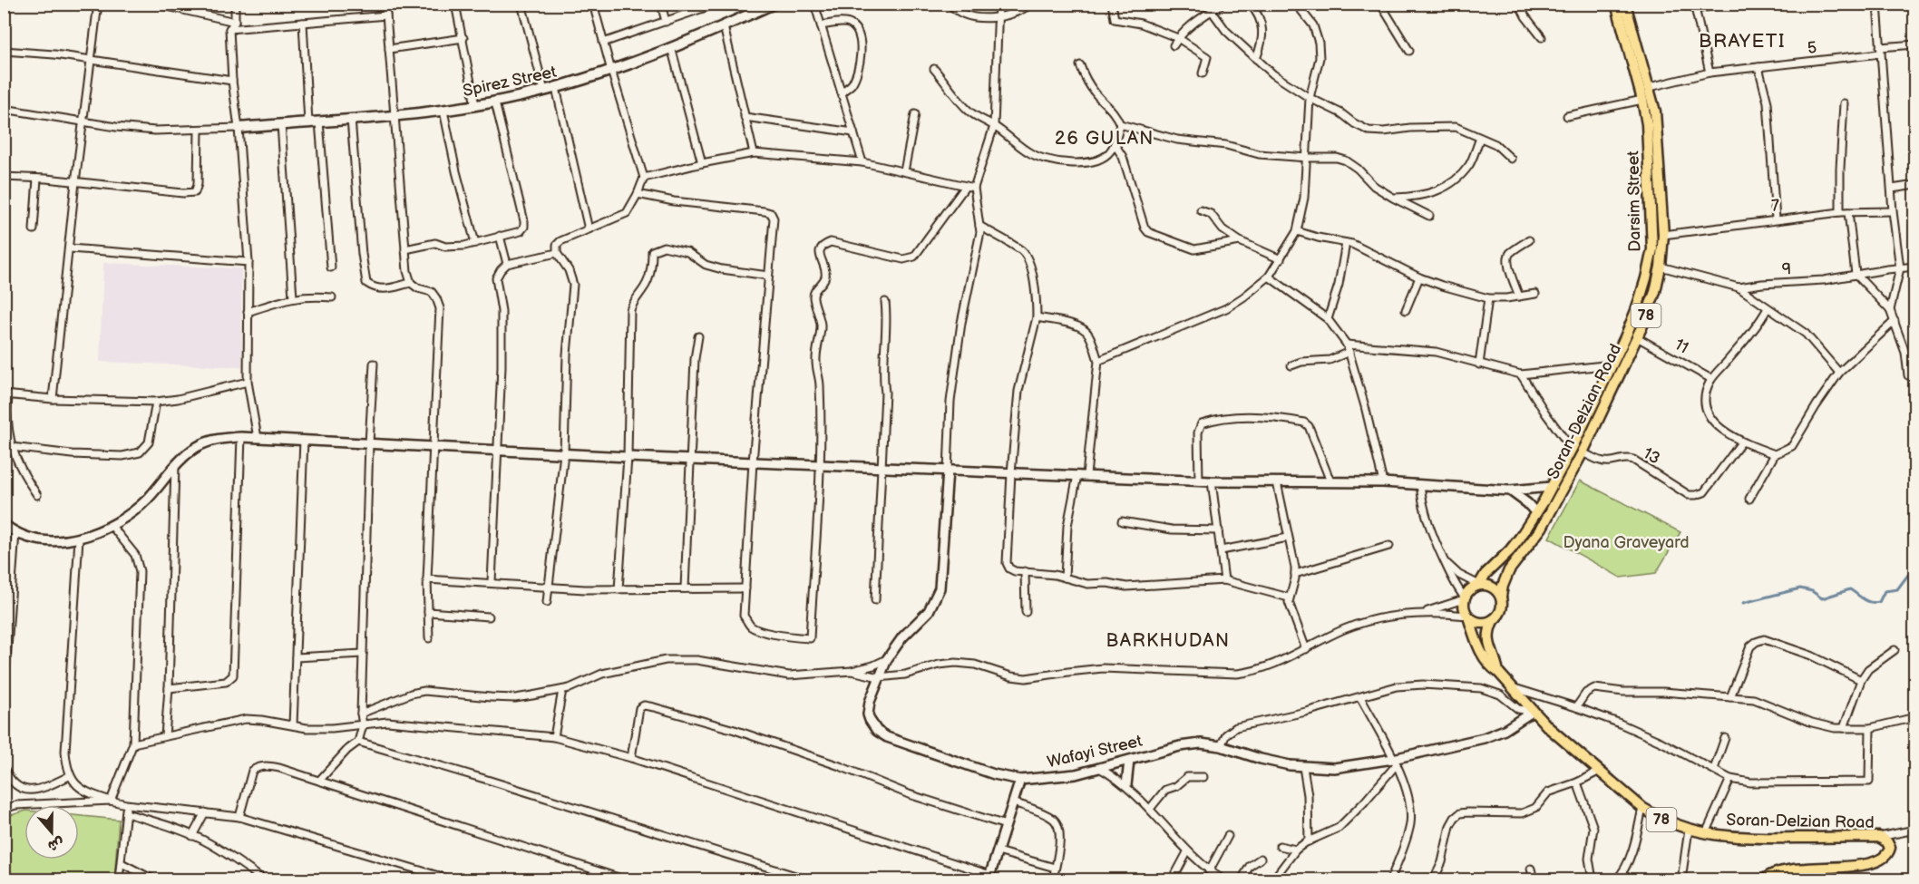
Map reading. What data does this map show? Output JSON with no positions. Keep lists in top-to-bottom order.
{
  "streets": {
    "main road": [
      "Spirez Street",
      "Darsim Street",
      "78",
      "Soran-Delzian Road"
    ],
    "street": [
      "5",
      "7",
      "9",
      "11",
      "13",
      "Wafayi Street"
    ]
  },
  "crossings": [
    ["5", "Soran-Delzian Road"],
    ["Darsim Street", "Soran-Delzian Road"],
    ["7", "Soran-Delzian Road"],
    ["9", "Soran-Delzian Road"],
    ["11", "Soran-Delzian Road"],
    ["Soran-Delzian Road", "13"],
    ["Soran-Delzian Road", "Wafayi Street"]
  ],
  "districts": ["BRAYETI", "26 GULAN", "BARKHUDAN"],
  "parks": ["Dyana Graveyard"],
  "north": "bottom"
}
